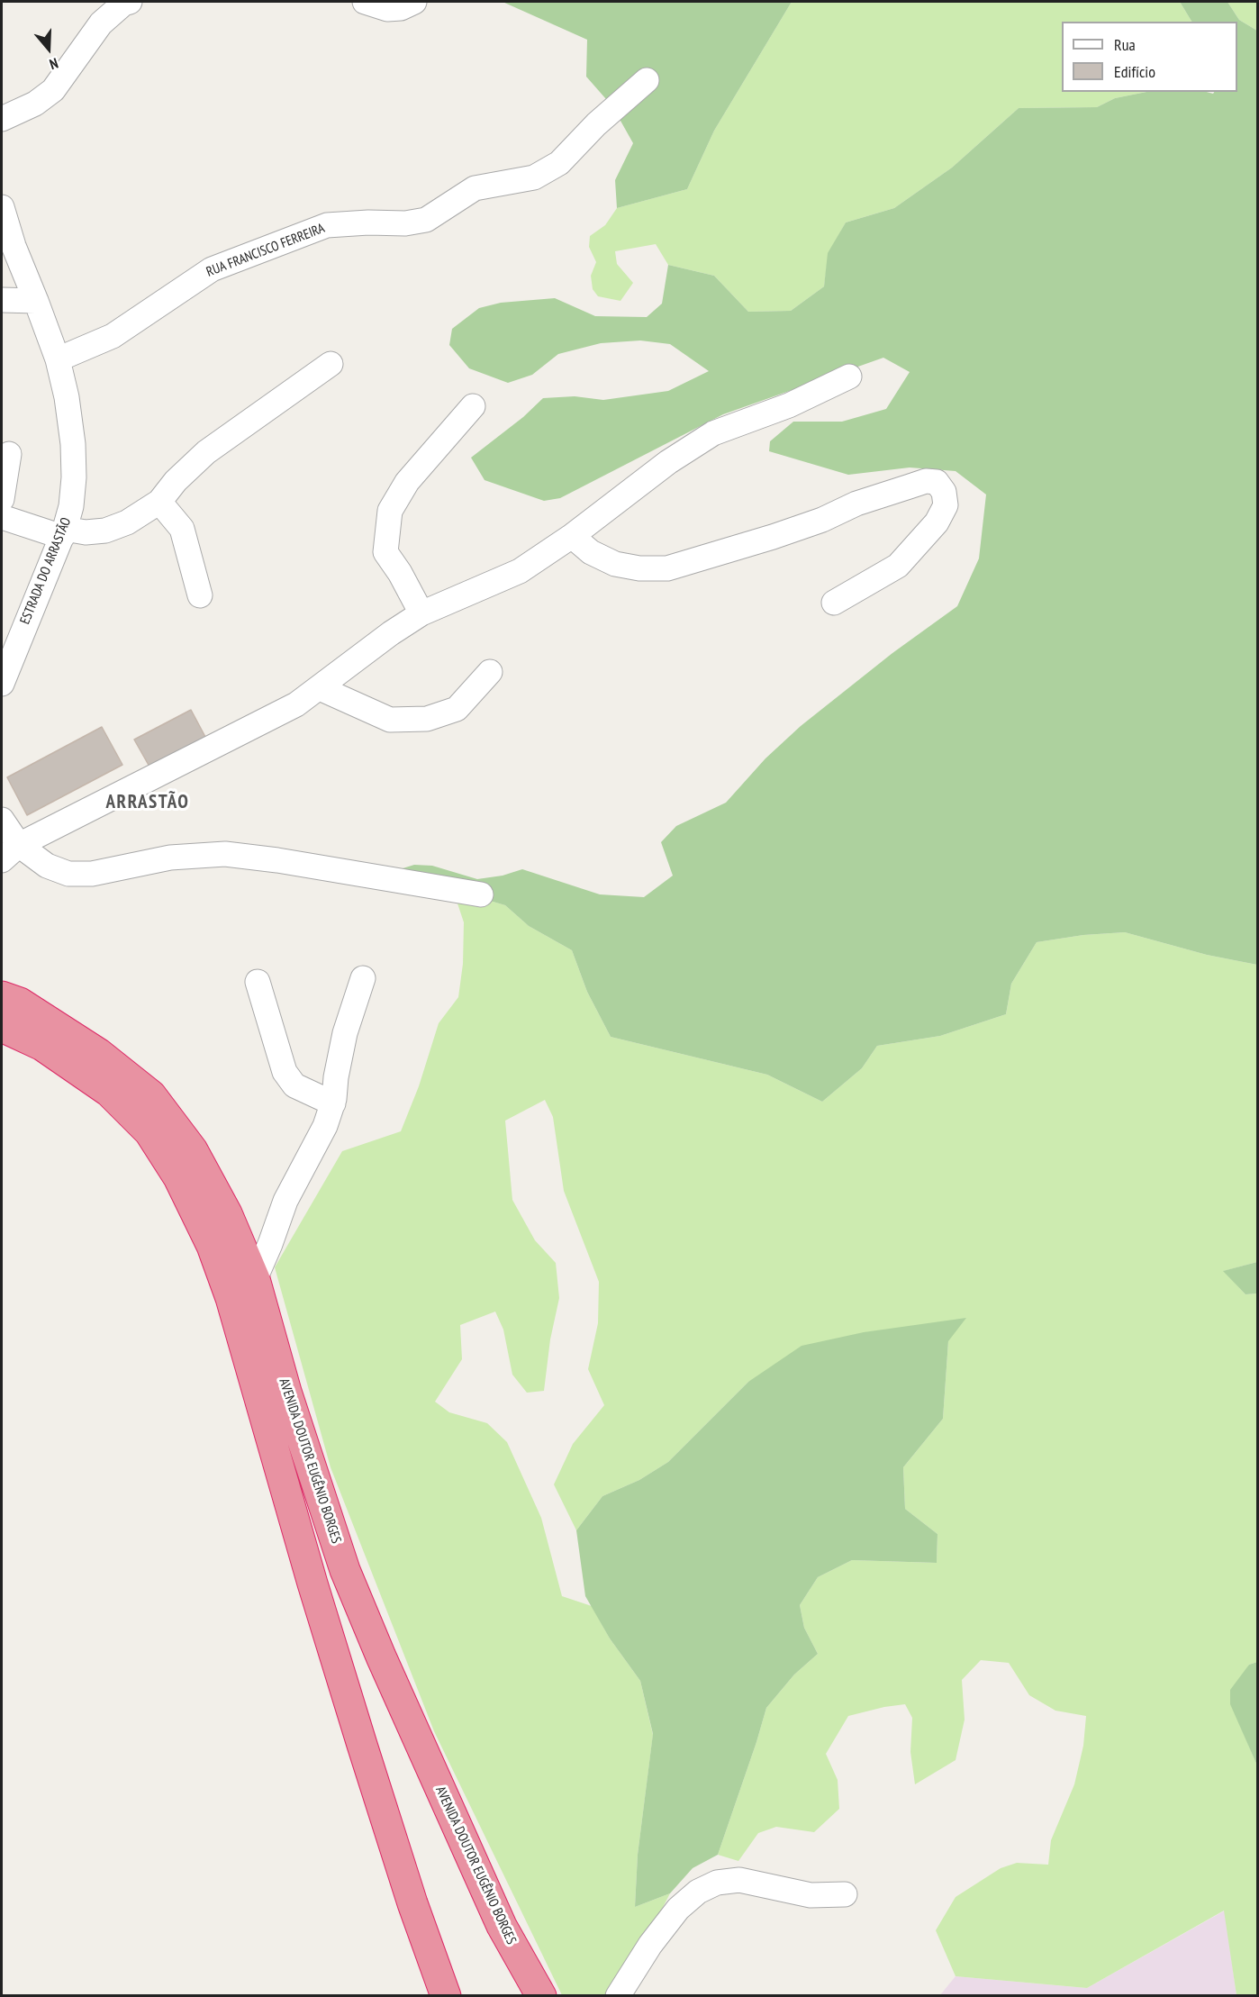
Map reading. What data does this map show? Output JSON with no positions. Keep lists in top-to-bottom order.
{
  "streets": {
    "highway": ["AVENIDA DOUTOR EUGÊNIO BORGES"],
    "street": ["RUA FRANCISCO FERREIRA", "ESTRADA DO ARRASTÃO"]
  },
  "crossings": [
    ["RUA FRANCISCO FERREIRA", "ESTRADA DO ARRASTÃO"]
  ],
  "districts": ["ARRASTÃO"],
  "legend": ["Rua", "Edifício"],
  "north": "bottom"
}
